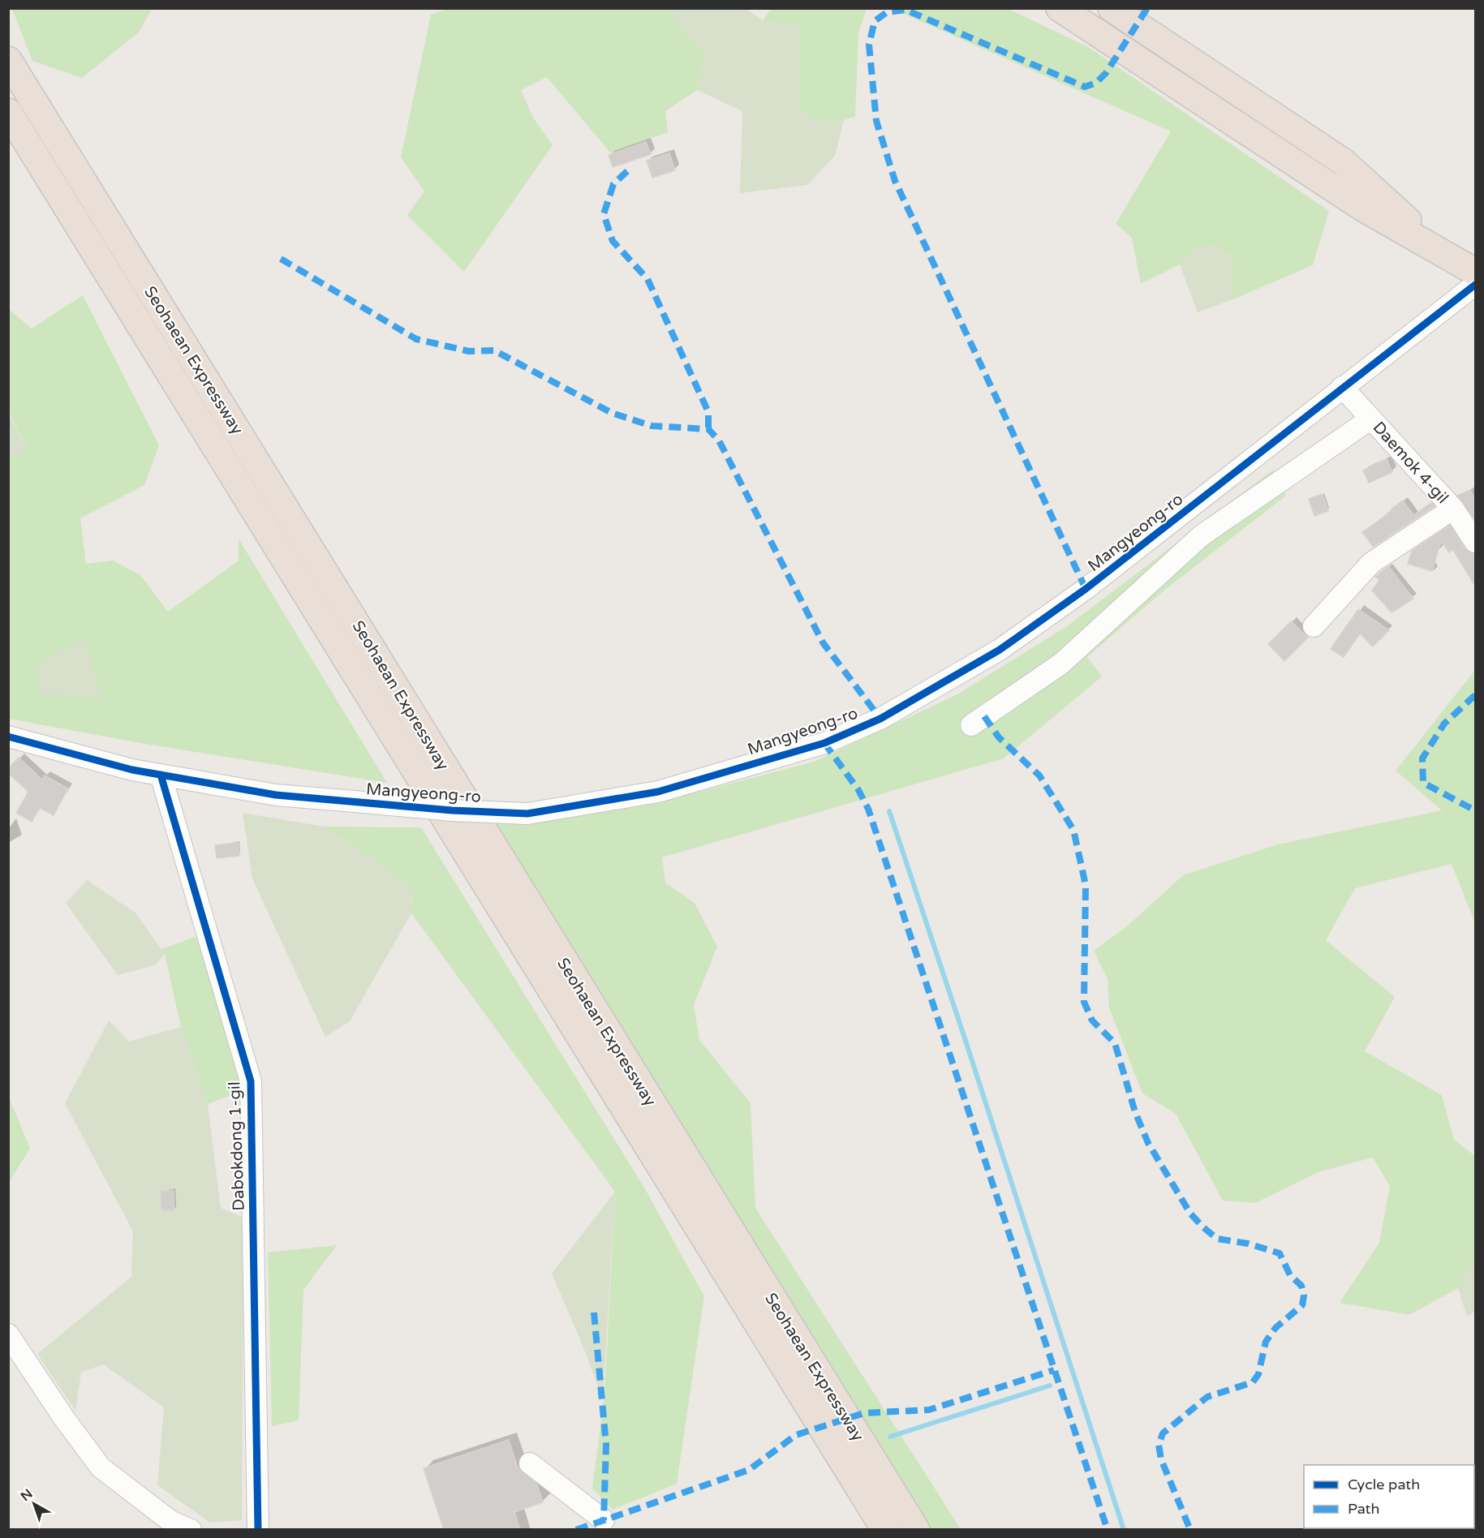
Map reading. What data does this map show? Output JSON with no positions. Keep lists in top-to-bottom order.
{
  "streets": {
    "highway": ["Seohaean Expressway"],
    "street": ["Daemok 4-gil", "Mangyeong-ro", "Dabokdong 1-gil"]
  },
  "crossings": [
    ["Daemok 4-gil", "Mangyeong-ro"],
    ["Mangyeong-ro", "Dabokdong 1-gil"]
  ],
  "legend": ["Cycle path", "Path"],
  "north": "top left"
}
